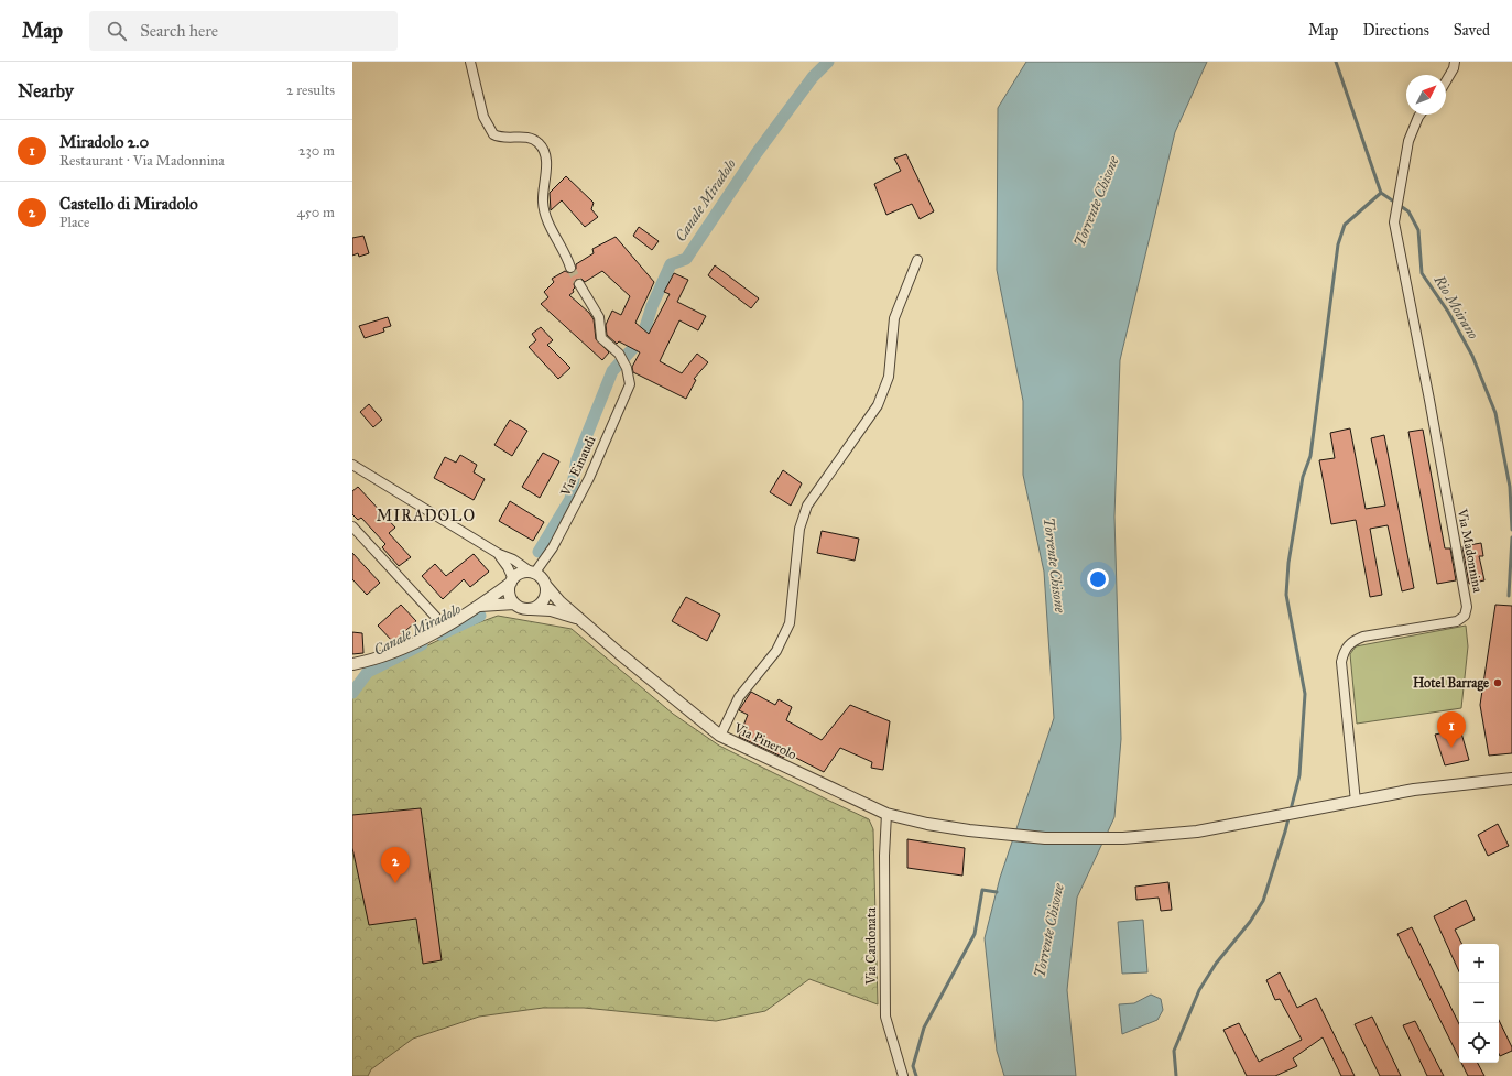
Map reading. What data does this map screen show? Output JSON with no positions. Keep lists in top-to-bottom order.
{
  "streets": {
    "street": [
      "Via Einaudi",
      "Via Madonnina",
      "Via Pinerolo",
      "Via Cardonata"
    ]
  },
  "crossings": [
    ["Via Einaudi", "Via Pinerolo"],
    ["Via Madonnina", "Via Pinerolo"],
    ["Via Pinerolo", "Via Cardonata"]
  ],
  "districts": ["MIRADOLO"],
  "water": ["Canale Miradolo", "Torrente Chisone", "Rio Moirano"],
  "places": ["Hotel Barrage"],
  "north": "top right",
  "page": {
    "header": "Map",
    "search": "Search here",
    "nav": ["Map", "Directions", "Saved"],
    "heading": ["Nearby", "2 results"],
    "list": [
      {
        "mark": "1",
        "name": "Miradolo 2.0",
        "note": "Restaurant · Via Madonnina",
        "value": "230 m"
      },
      {
        "mark": "2",
        "name": "Castello di Miradolo",
        "note": "Place",
        "value": "450 m"
      }
    ],
    "pins": ["1", "2"],
    "map_buttons": ["+", "−"]
  }
}
